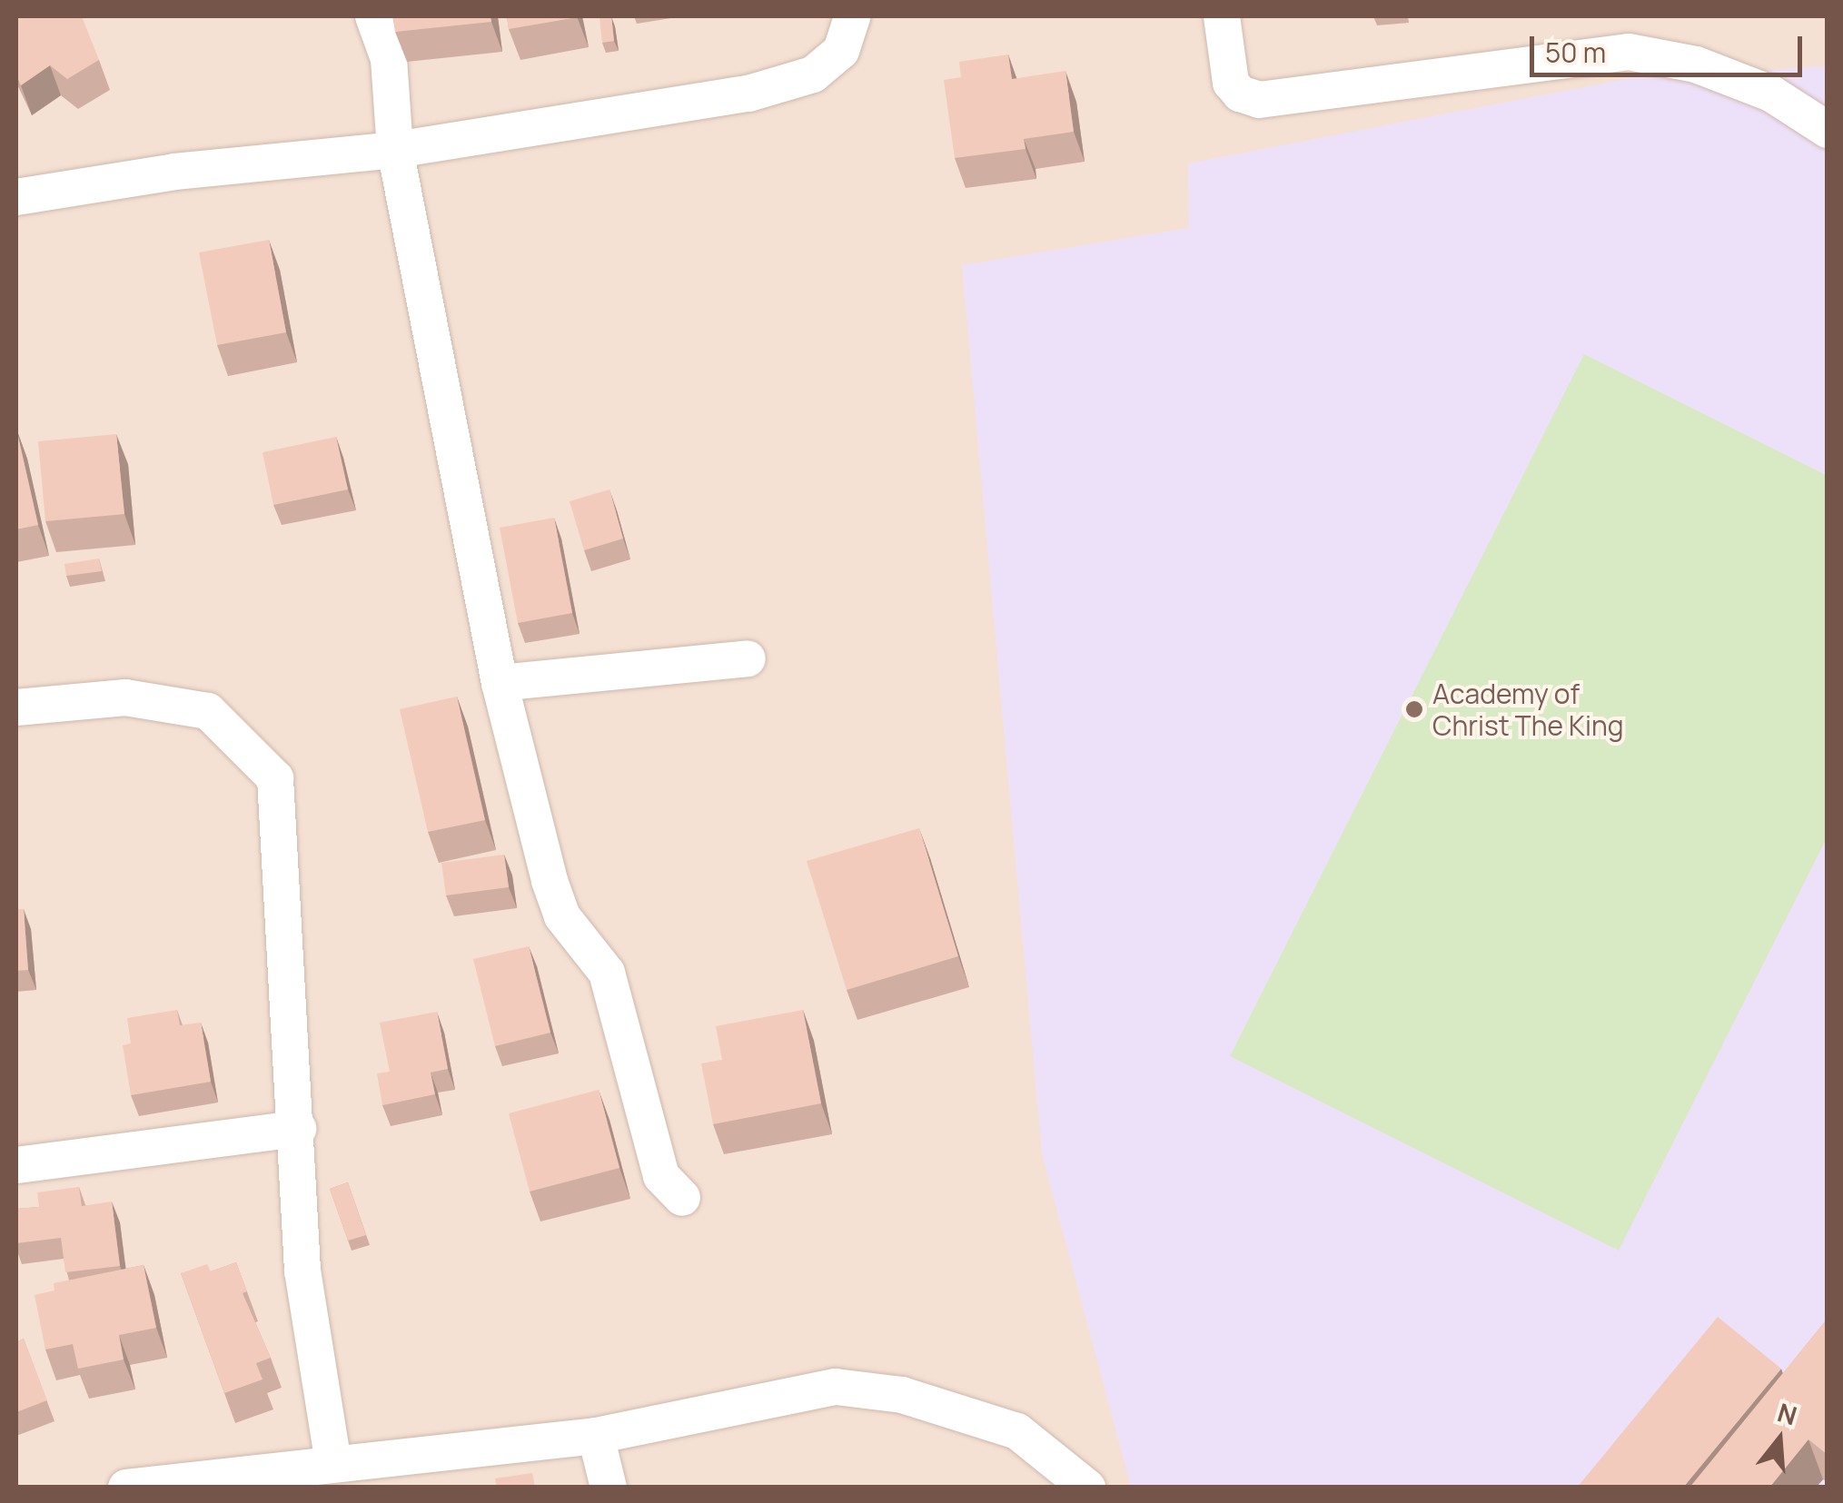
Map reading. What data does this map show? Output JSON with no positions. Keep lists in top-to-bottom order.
{
  "places": ["Academy of Christ The King"],
  "scale_bar": "50 m",
  "north": "top"
}
